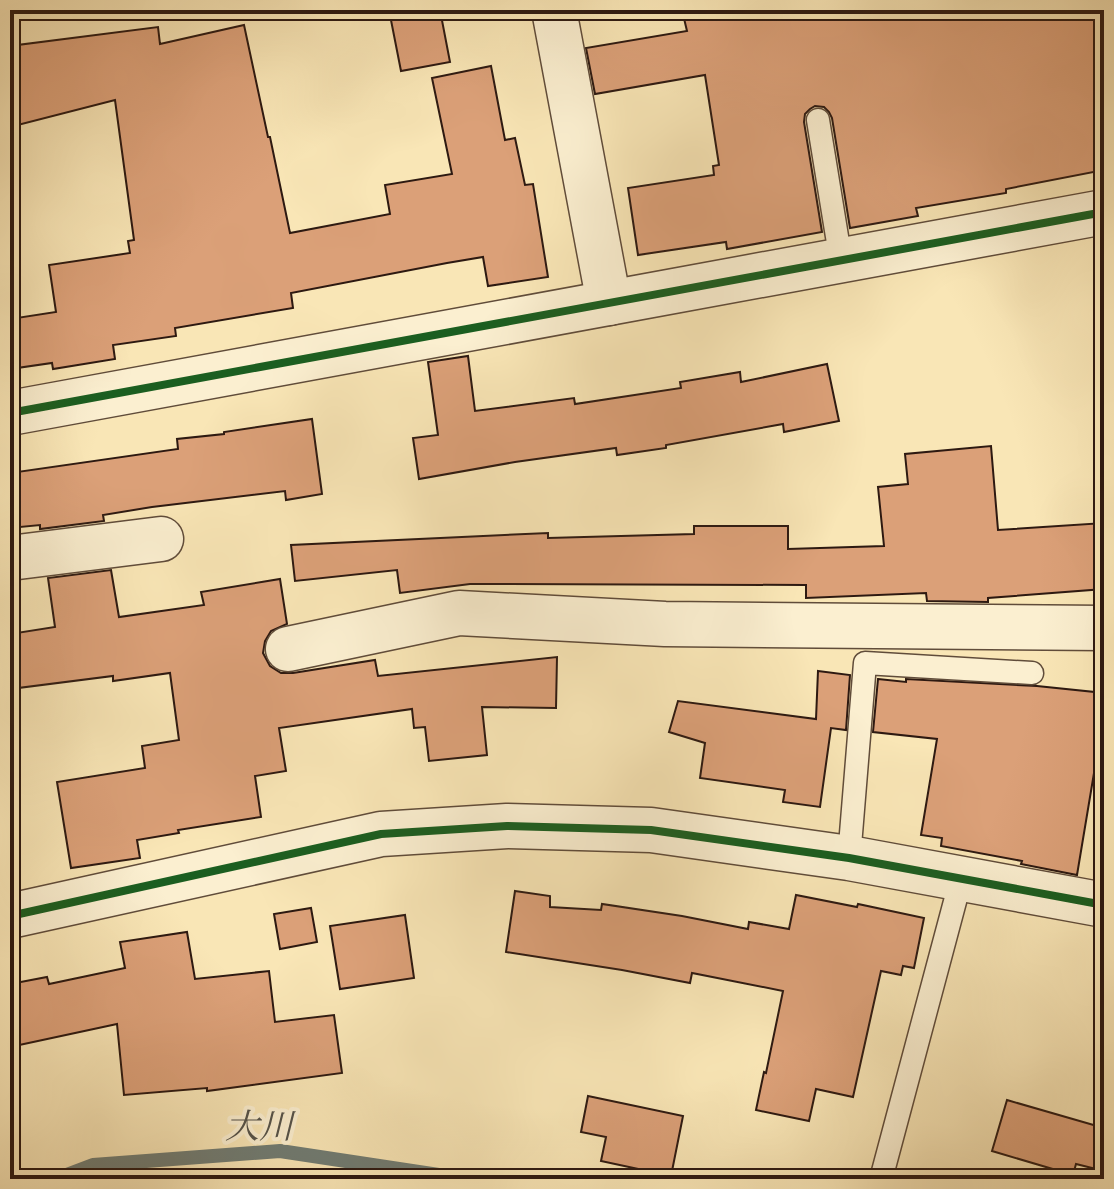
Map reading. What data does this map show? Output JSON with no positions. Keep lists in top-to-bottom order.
{
  "water": ["大川"]
}
